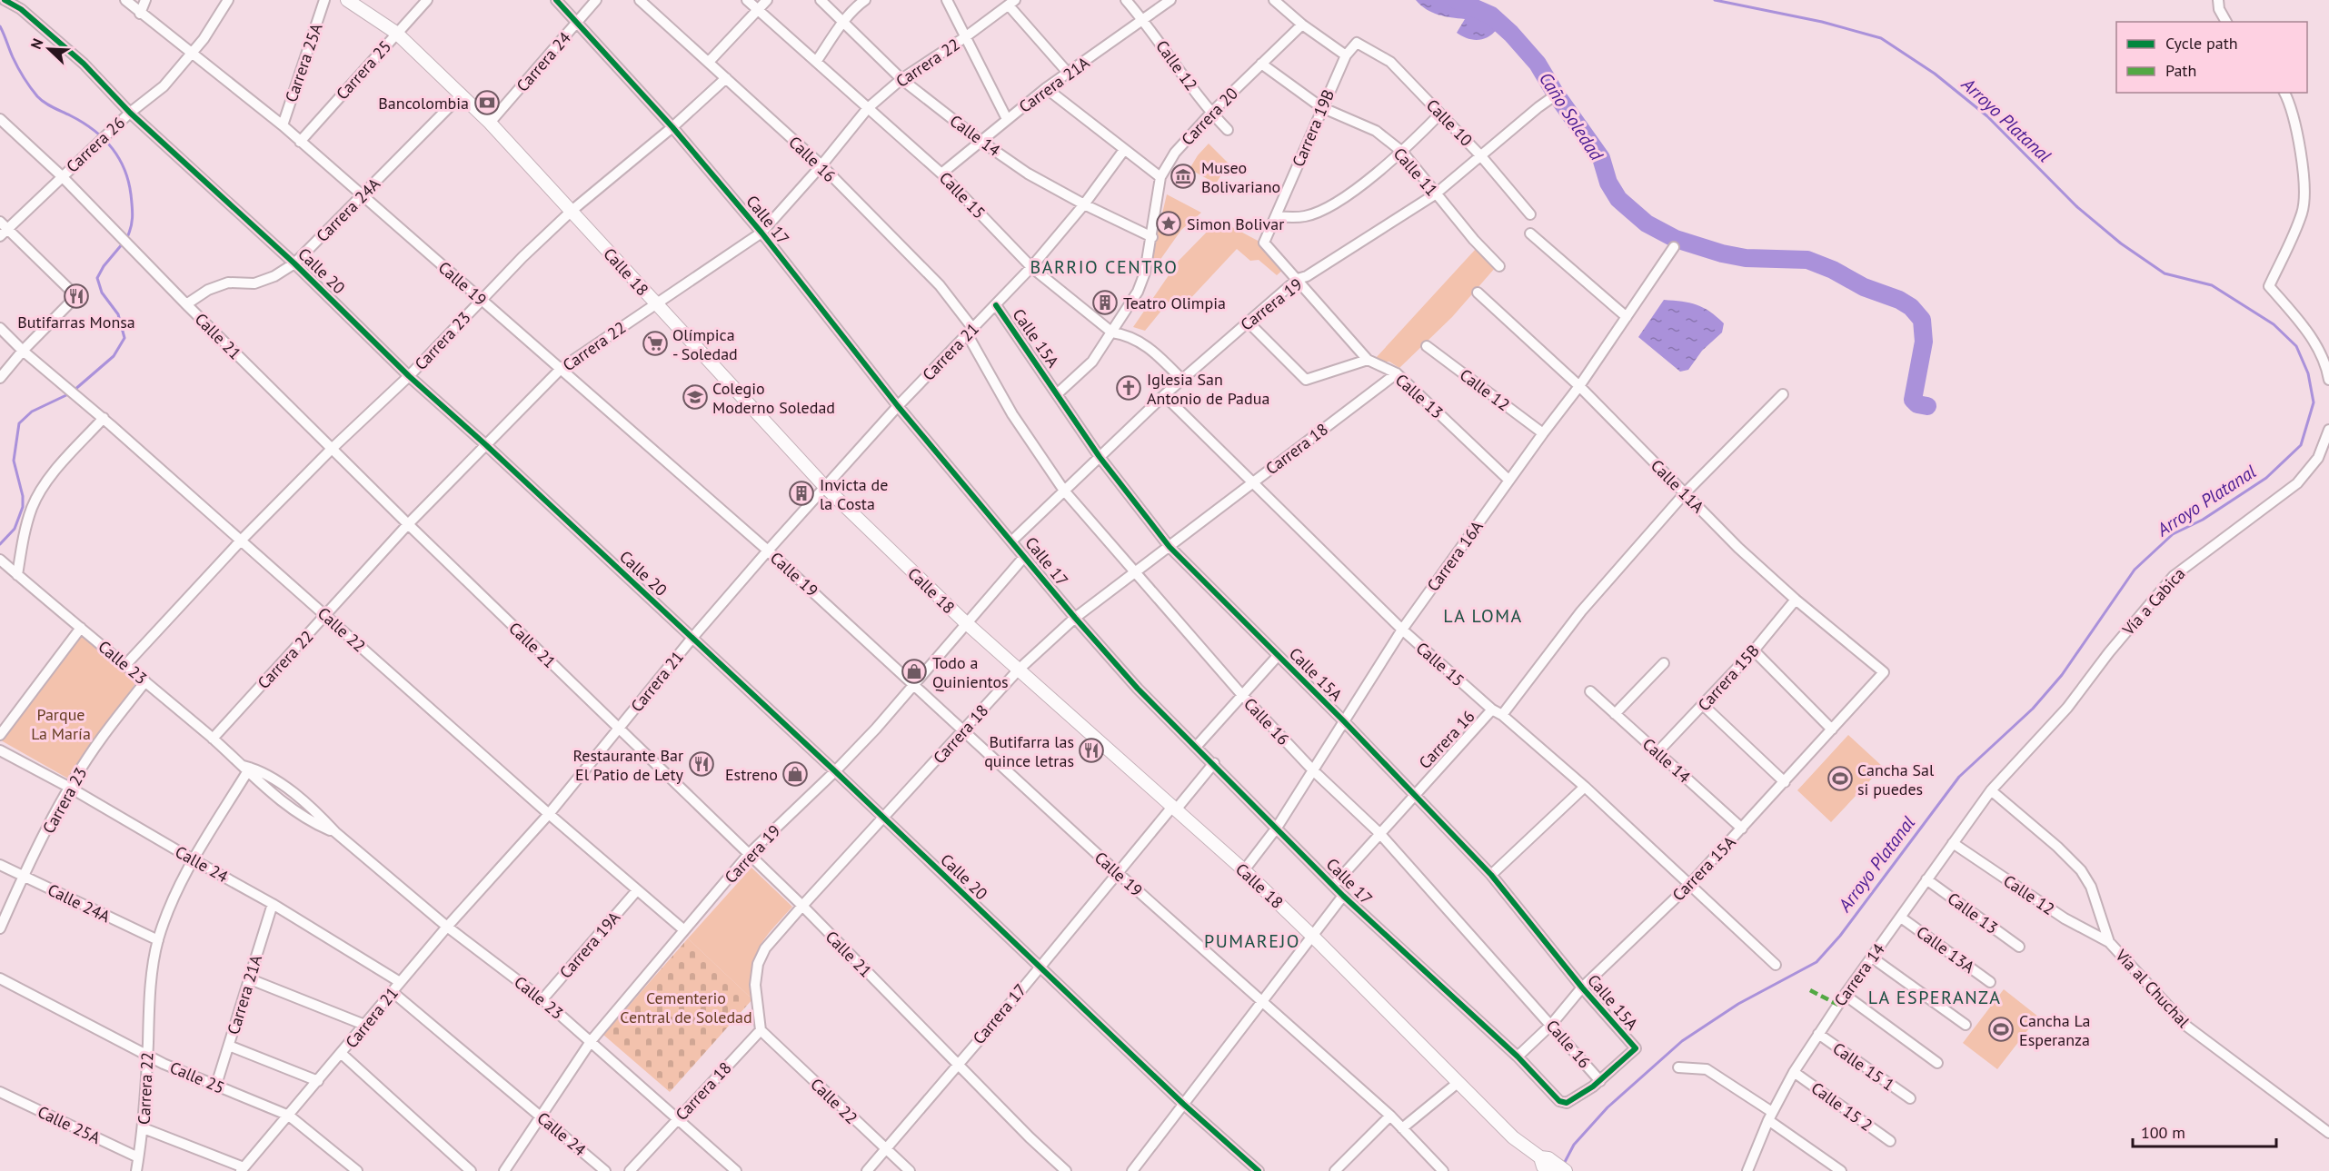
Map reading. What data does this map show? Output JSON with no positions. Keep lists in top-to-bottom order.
{
  "streets": {
    "main road": ["Calle 18"],
    "street": [
      "Carrera 24",
      "Carrera 25A",
      "Carrera 22",
      "Calle 12",
      "Carrera 25",
      "Carrera 21A",
      "Carrera 20",
      "Calle 10",
      "Carrera 19B",
      "Calle 14",
      "Carrera 26",
      "Calle 16",
      "Calle 11",
      "Calle 15",
      "Carrera 24A",
      "Calle 17",
      "Calle 20",
      "Calle 19",
      "Carrera 19",
      "Calle 21",
      "Calle 15A",
      "Carrera 23",
      "Carrera 21",
      "Calle 13",
      "Carrera 18",
      "Calle 11A",
      "Carrera 16A",
      "Vía a Cabica",
      "Calle 22",
      "Calle 23",
      "Carrera 15B",
      "Carrera 16",
      "Calle 24",
      "Carrera 15A",
      "Calle 24A",
      "Carrera 19A",
      "Calle 13A",
      "Carrera 14",
      "Vía al Chuchal",
      "Carrera 17",
      "Calle 15 1",
      "Calle 25",
      "Calle 15 2",
      "Calle 25A"
    ]
  },
  "crossings": [
    ["Carrera 24", "Calle 17"],
    ["Carrera 24", "Calle 18"],
    ["Carrera 25A", "Calle 19"],
    ["Carrera 22", "Calle 14"],
    ["Carrera 22", "Calle 16"],
    ["Carrera 22", "Calle 15"],
    ["Carrera 22", "Calle 17"],
    ["Carrera 22", "Calle 20"],
    ["Carrera 22", "Calle 18"],
    ["Carrera 22", "Calle 19"],
    ["Carrera 22", "Calle 21"],
    ["Carrera 22", "Calle 22"],
    ["Carrera 22", "Calle 23"],
    ["Carrera 22", "Calle 24"],
    ["Carrera 22", "Calle 24A"],
    ["Carrera 22", "Calle 25"],
    ["Carrera 22", "Calle 25A"],
    ["Calle 12", "Carrera 21A"],
    ["Calle 12", "Carrera 20"],
    ["Calle 12", "Carrera 16A"],
    ["Calle 12", "Carrera 14"],
    ["Calle 12", "Vía al Chuchal"],
    ["Carrera 25", "Calle 18"],
    ["Carrera 25", "Calle 19"],
    ["Carrera 21A", "Calle 14"],
    ["Carrera 21A", "Calle 15"],
    ["Carrera 21A", "Calle 24"],
    ["Carrera 21A", "Calle 25"],
    ["Carrera 20", "Calle 14"],
    ["Carrera 20", "Calle 11"],
    ["Carrera 20", "Calle 15"],
    ["Carrera 20", "Calle 15A"],
    ["Calle 10", "Carrera 19B"],
    ["Calle 10", "Carrera 19"],
    ["Carrera 19B", "Calle 11"],
    ["Carrera 19B", "Calle 13"],
    ["Calle 14", "Carrera 21"],
    ["Calle 14", "Carrera 15B"],
    ["Calle 14", "Carrera 15A"],
    ["Carrera 26", "Calle 20"],
    ["Carrera 26", "Calle 19"],
    ["Carrera 26", "Calle 21"],
    ["Calle 16", "Calle 17"],
    ["Calle 16", "Carrera 19"],
    ["Calle 16", "Calle 15A"],
    ["Calle 16", "Carrera 23"],
    ["Calle 16", "Carrera 21"],
    ["Calle 16", "Carrera 18"],
    ["Calle 16", "Carrera 16A"],
    ["Calle 16", "Carrera 16"],
    ["Calle 16", "Carrera 15A"],
    ["Calle 11", "Carrera 19"],
    ["Calle 15", "Carrera 19"],
    ["Calle 15", "Carrera 21"],
    ["Calle 15", "Carrera 18"],
    ["Calle 15", "Carrera 16A"],
    ["Calle 15", "Carrera 16"],
    ["Calle 15", "Carrera 15A"],
    ["Carrera 24A", "Calle 20"],
    ["Carrera 24A", "Calle 18"],
    ["Carrera 24A", "Calle 19"],
    ["Carrera 24A", "Calle 21"],
    ["Calle 17", "Carrera 19"],
    ["Calle 17", "Calle 15A"],
    ["Calle 17", "Carrera 23"],
    ["Calle 17", "Carrera 21"],
    ["Calle 17", "Carrera 18"],
    ["Calle 17", "Carrera 16A"],
    ["Calle 17", "Carrera 16"],
    ["Calle 17", "Carrera 15A"],
    ["Calle 17", "Carrera 17"],
    ["Calle 20", "Carrera 19"],
    ["Calle 20", "Carrera 23"],
    ["Calle 20", "Carrera 21"],
    ["Calle 20", "Carrera 18"],
    ["Calle 20", "Carrera 17"],
    ["Calle 18", "Carrera 19"],
    ["Calle 18", "Carrera 23"],
    ["Calle 18", "Carrera 21"],
    ["Calle 18", "Carrera 18"],
    ["Calle 18", "Carrera 16A"],
    ["Calle 18", "Carrera 17"],
    ["Calle 19", "Carrera 19"],
    ["Calle 19", "Carrera 23"],
    ["Calle 19", "Carrera 21"],
    ["Calle 19", "Carrera 18"],
    ["Calle 19", "Carrera 17"],
    ["Carrera 19", "Calle 21"],
    ["Carrera 19", "Calle 15A"],
    ["Carrera 19", "Calle 13"],
    ["Carrera 19", "Calle 22"],
    ["Carrera 19", "Calle 23"],
    ["Carrera 19", "Calle 24"],
    ["Calle 21", "Carrera 23"],
    ["Calle 21", "Carrera 21"],
    ["Calle 21", "Carrera 18"],
    ["Calle 21", "Carrera 17"],
    ["Calle 15A", "Carrera 21"],
    ["Calle 15A", "Carrera 18"],
    ["Calle 15A", "Carrera 16A"],
    ["Calle 15A", "Carrera 16"],
    ["Calle 15A", "Carrera 15A"],
    ["Carrera 23", "Calle 22"],
    ["Carrera 23", "Calle 23"],
    ["Carrera 23", "Calle 24"],
    ["Carrera 23", "Calle 24A"],
    ["Carrera 21", "Calle 22"],
    ["Carrera 21", "Calle 23"],
    ["Carrera 21", "Calle 24"],
    ["Carrera 21", "Calle 25"],
    ["Calle 13", "Carrera 18"],
    ["Calle 13", "Carrera 16A"],
    ["Calle 13", "Carrera 14"],
    ["Carrera 18", "Calle 22"],
    ["Carrera 18", "Calle 23"],
    ["Calle 11A", "Carrera 16A"],
    ["Calle 11A", "Carrera 15B"],
    ["Calle 11A", "Carrera 16"],
    ["Calle 11A", "Carrera 15A"],
    ["Vía a Cabica", "Carrera 14"],
    ["Vía a Cabica", "Vía al Chuchal"],
    ["Calle 22", "Carrera 19A"],
    ["Calle 22", "Carrera 17"],
    ["Calle 23", "Carrera 19A"],
    ["Calle 13A", "Carrera 14"],
    ["Carrera 14", "Vía al Chuchal"],
    ["Carrera 14", "Calle 15 1"],
    ["Carrera 14", "Calle 15 2"]
  ],
  "districts": [
    "BARRIO CENTRO",
    "LA LOMA",
    "PUMAREJO",
    "LA ESPERANZA"
  ],
  "water": ["Caño Soledad", "Arroyo Platanal"],
  "parks": ["Parque La María", "Cementerio Central de Soledad"],
  "places": {
    "bank": ["Bancolombia"],
    "museum": ["Museo Bolivariano"],
    "place": ["Simon Bolivar"],
    "restaurant": ["Butifarras Monsa", "Butifarra las quince letras", "Restaurante Bar El Patio de Lety"],
    "building": ["Teatro Olimpia", "Invicta de la Costa"],
    "supermarket": ["Olímpica - Soledad"],
    "church": ["Iglesia San Antonio de Padua"],
    "school or university": ["Colegio Moderno Soledad"],
    "shop": ["Todo a Quinientos", "Estreno"],
    "sports": ["Cancha Sal si puedes", "Cancha La Esperanza"]
  },
  "legend": ["Cycle path", "Path"],
  "scale_bar": "100 m",
  "north": "top left"
}
